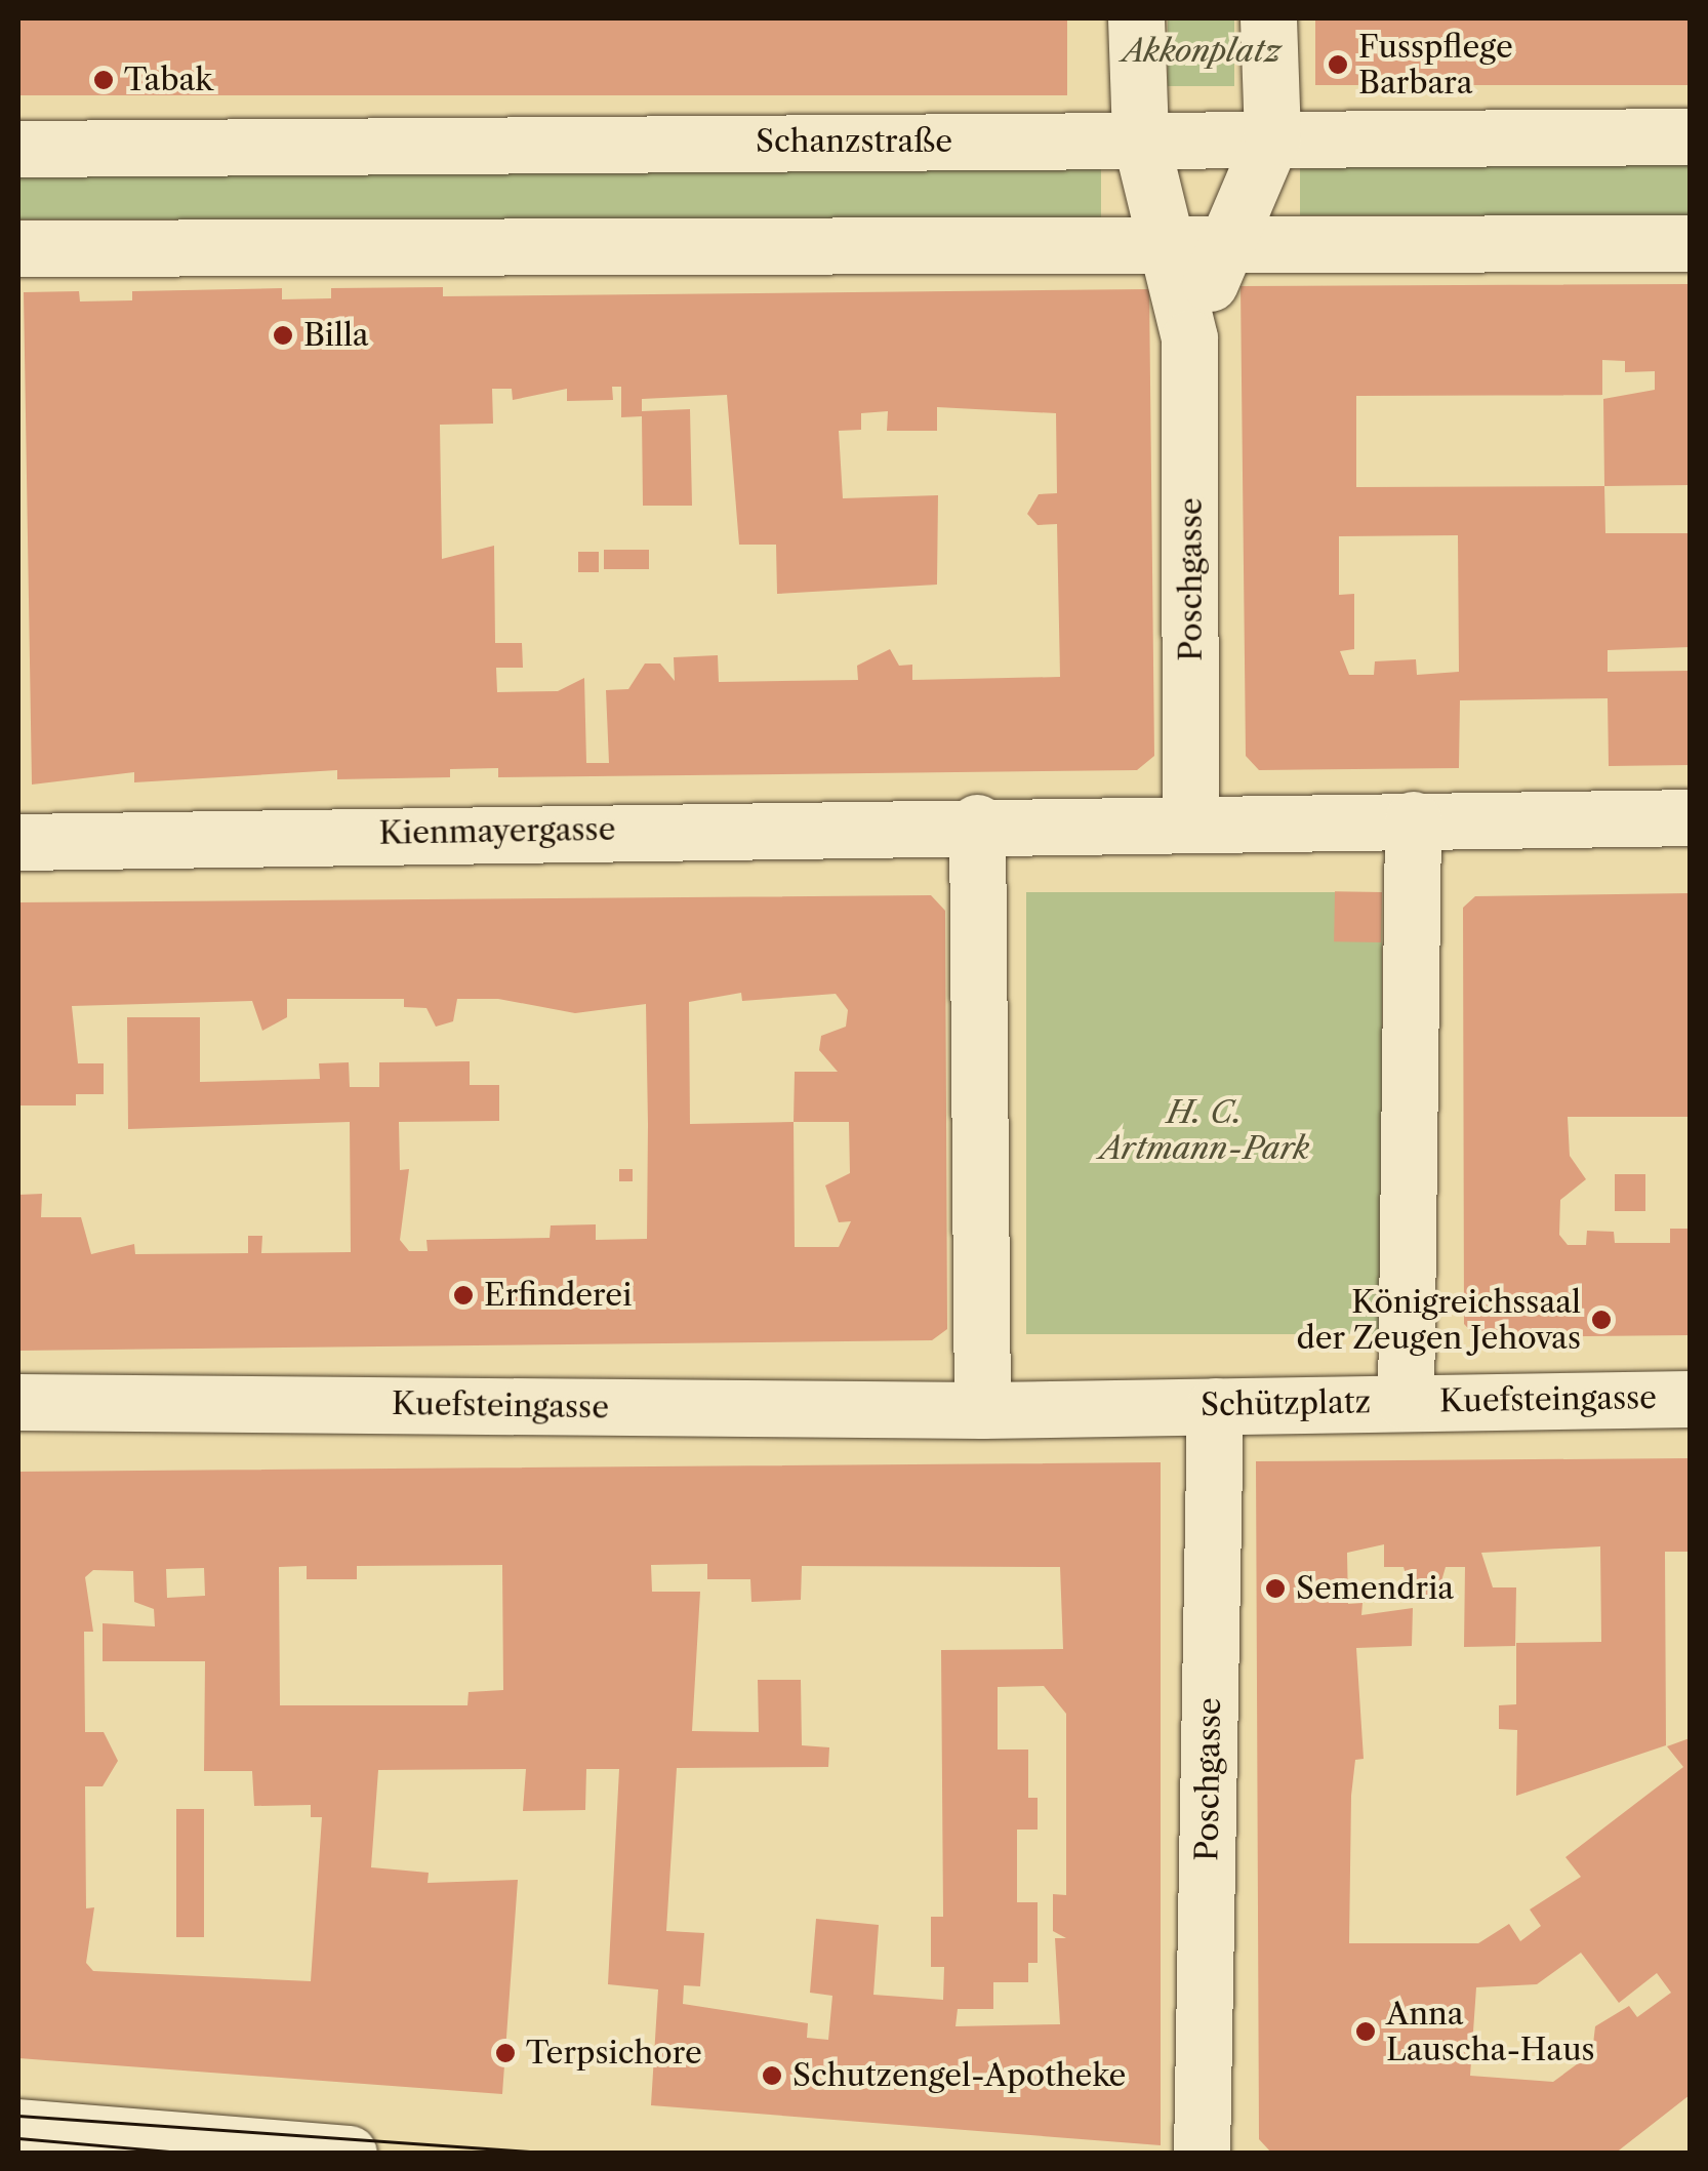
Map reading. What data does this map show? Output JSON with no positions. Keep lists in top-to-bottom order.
{
  "streets": {
    "street": [
      "Schanzstraße",
      "Poschgasse",
      "Kienmayergasse",
      "Kuefsteingasse",
      "Schützplatz"
    ]
  },
  "crossings": [
    ["Poschgasse", "Schützplatz"],
    ["Kuefsteingasse", "Schützplatz"]
  ],
  "parks": ["Akkonplatz", "H. C. Artmann-Park"],
  "places": [
    "Fusspflege Barbara",
    "Tabak",
    "Billa",
    "Erfinderei",
    "Königreichssaal der Zeugen Jehovas",
    "Semendria",
    "Anna Lauscha-Haus",
    "Terpsichore",
    "Schutzengel-Apotheke"
  ]
}
